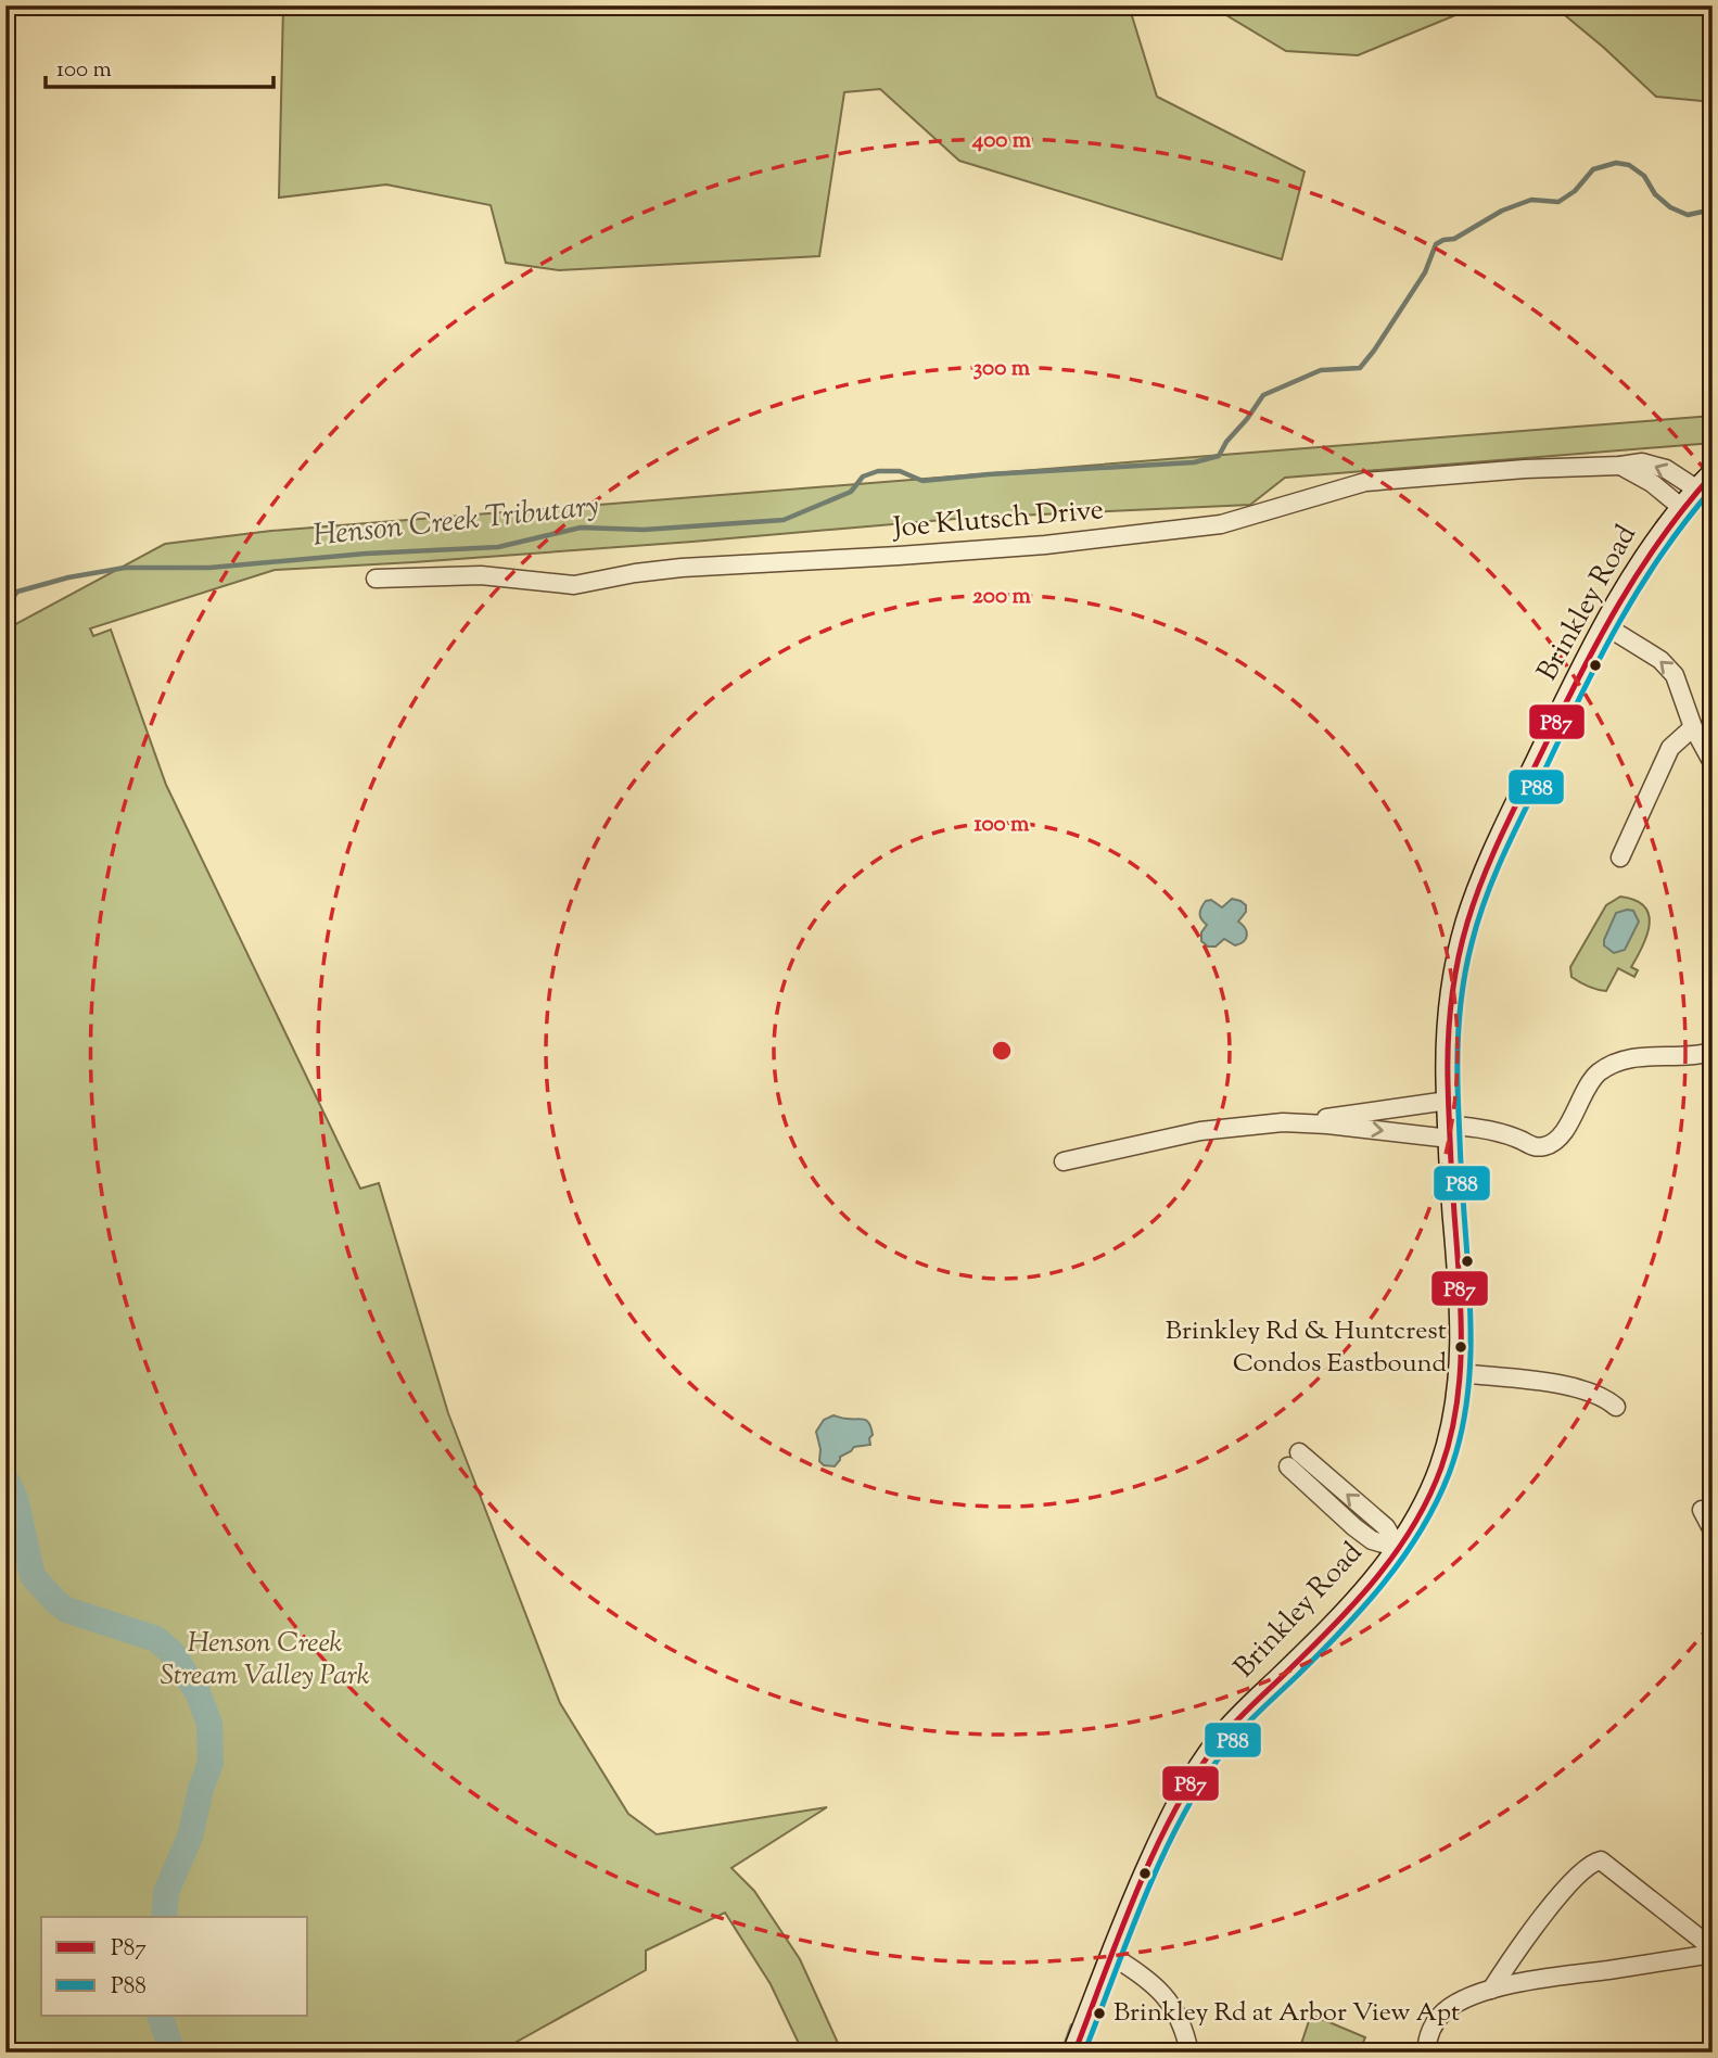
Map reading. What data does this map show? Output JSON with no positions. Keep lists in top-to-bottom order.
{
  "streets": {
    "main road": ["Brinkley Road"],
    "street": ["Joe Klutsch Drive"]
  },
  "crossings": [
    ["Joe Klutsch Drive", "Brinkley Road"]
  ],
  "water": ["Henson Creek Tributary"],
  "parks": ["Henson Creek Stream Valley Park"],
  "places": ["Brinkley Rd & Huntcrest Condos Eastbound", "Brinkley Rd at Arbor View Apt"],
  "lines": ["transit line P87", "transit line P88"],
  "legend": ["P87", "P88"],
  "scale_bar": "100 m",
  "rings": [
    "400 m",
    "300 m",
    "200 m",
    "100 m"
  ]
}
